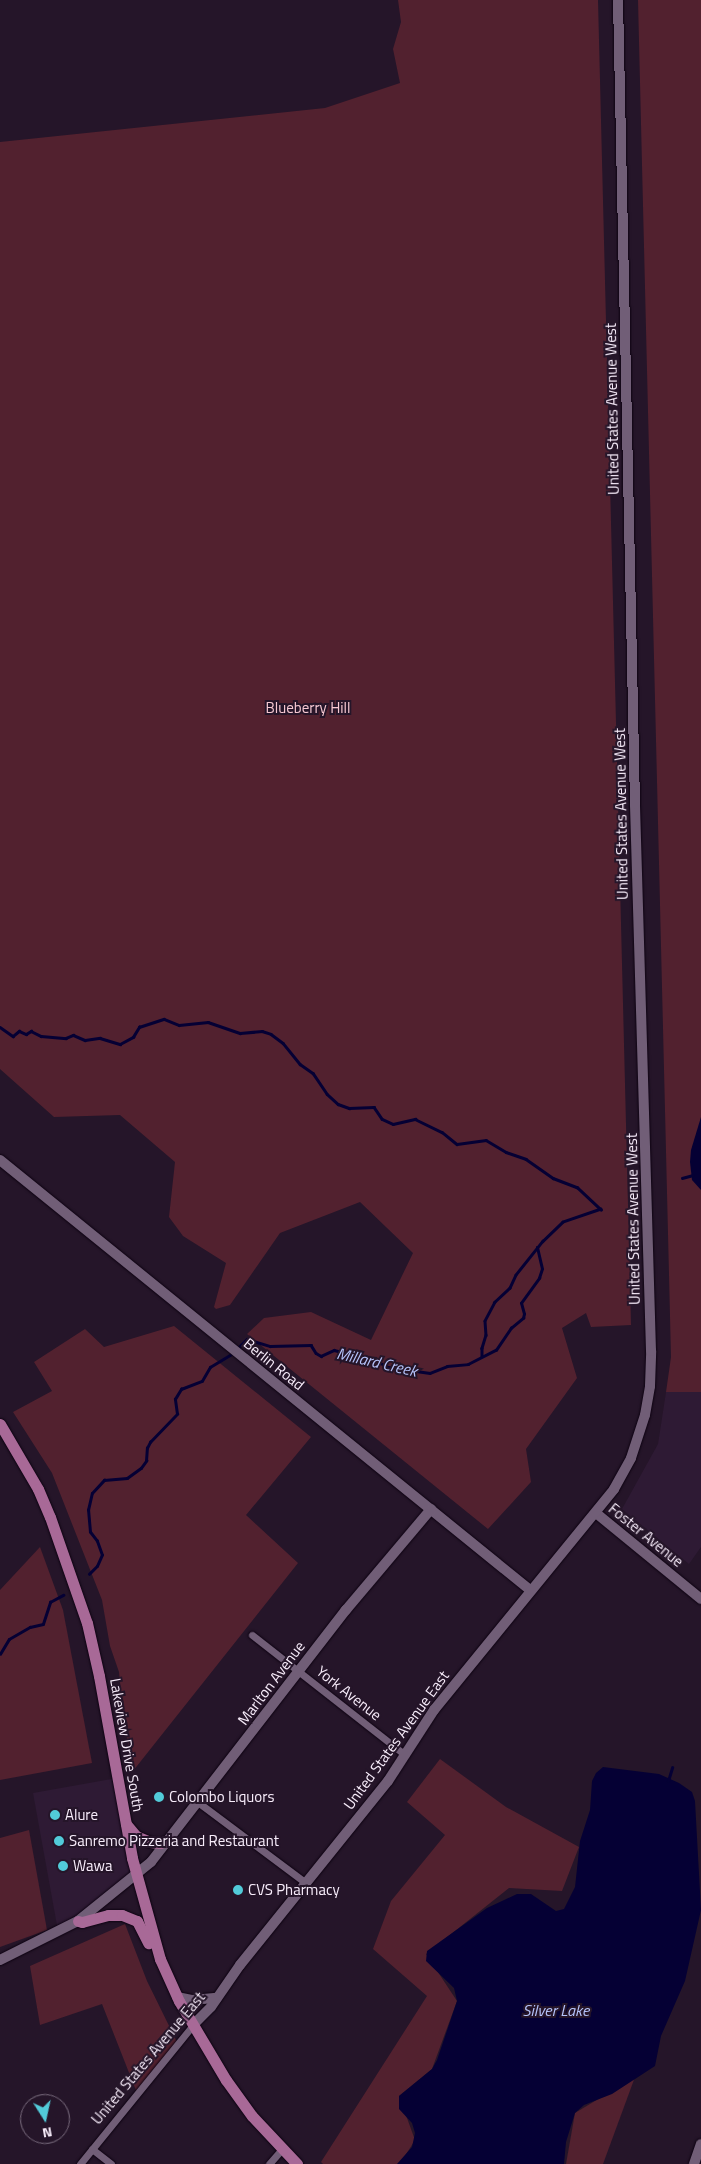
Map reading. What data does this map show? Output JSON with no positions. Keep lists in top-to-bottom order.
{
  "streets": {
    "main road": ["Lakeview Drive South"],
    "street": [
      "United States Avenue West",
      "Berlin Road",
      "Foster Avenue",
      "Marlton Avenue",
      "York Avenue",
      "United States Avenue East"
    ]
  },
  "crossings": [
    ["United States Avenue West", "Berlin Road"],
    ["United States Avenue West", "Foster Avenue"],
    ["United States Avenue West", "United States Avenue East"],
    ["Berlin Road", "Marlton Avenue"],
    ["Berlin Road", "United States Avenue East"],
    ["Marlton Avenue", "York Avenue"],
    ["Marlton Avenue", "Lakeview Drive South"],
    ["York Avenue", "United States Avenue East"],
    ["United States Avenue East", "Lakeview Drive South"]
  ],
  "water": ["Millard Creek", "Silver Lake"],
  "parks": ["Blueberry Hill"],
  "places": [
    "Colombo Liquors",
    "Alure",
    "Sanremo Pizzeria and Restaurant",
    "Wawa",
    "CVS Pharmacy"
  ],
  "north": "bottom"
}
